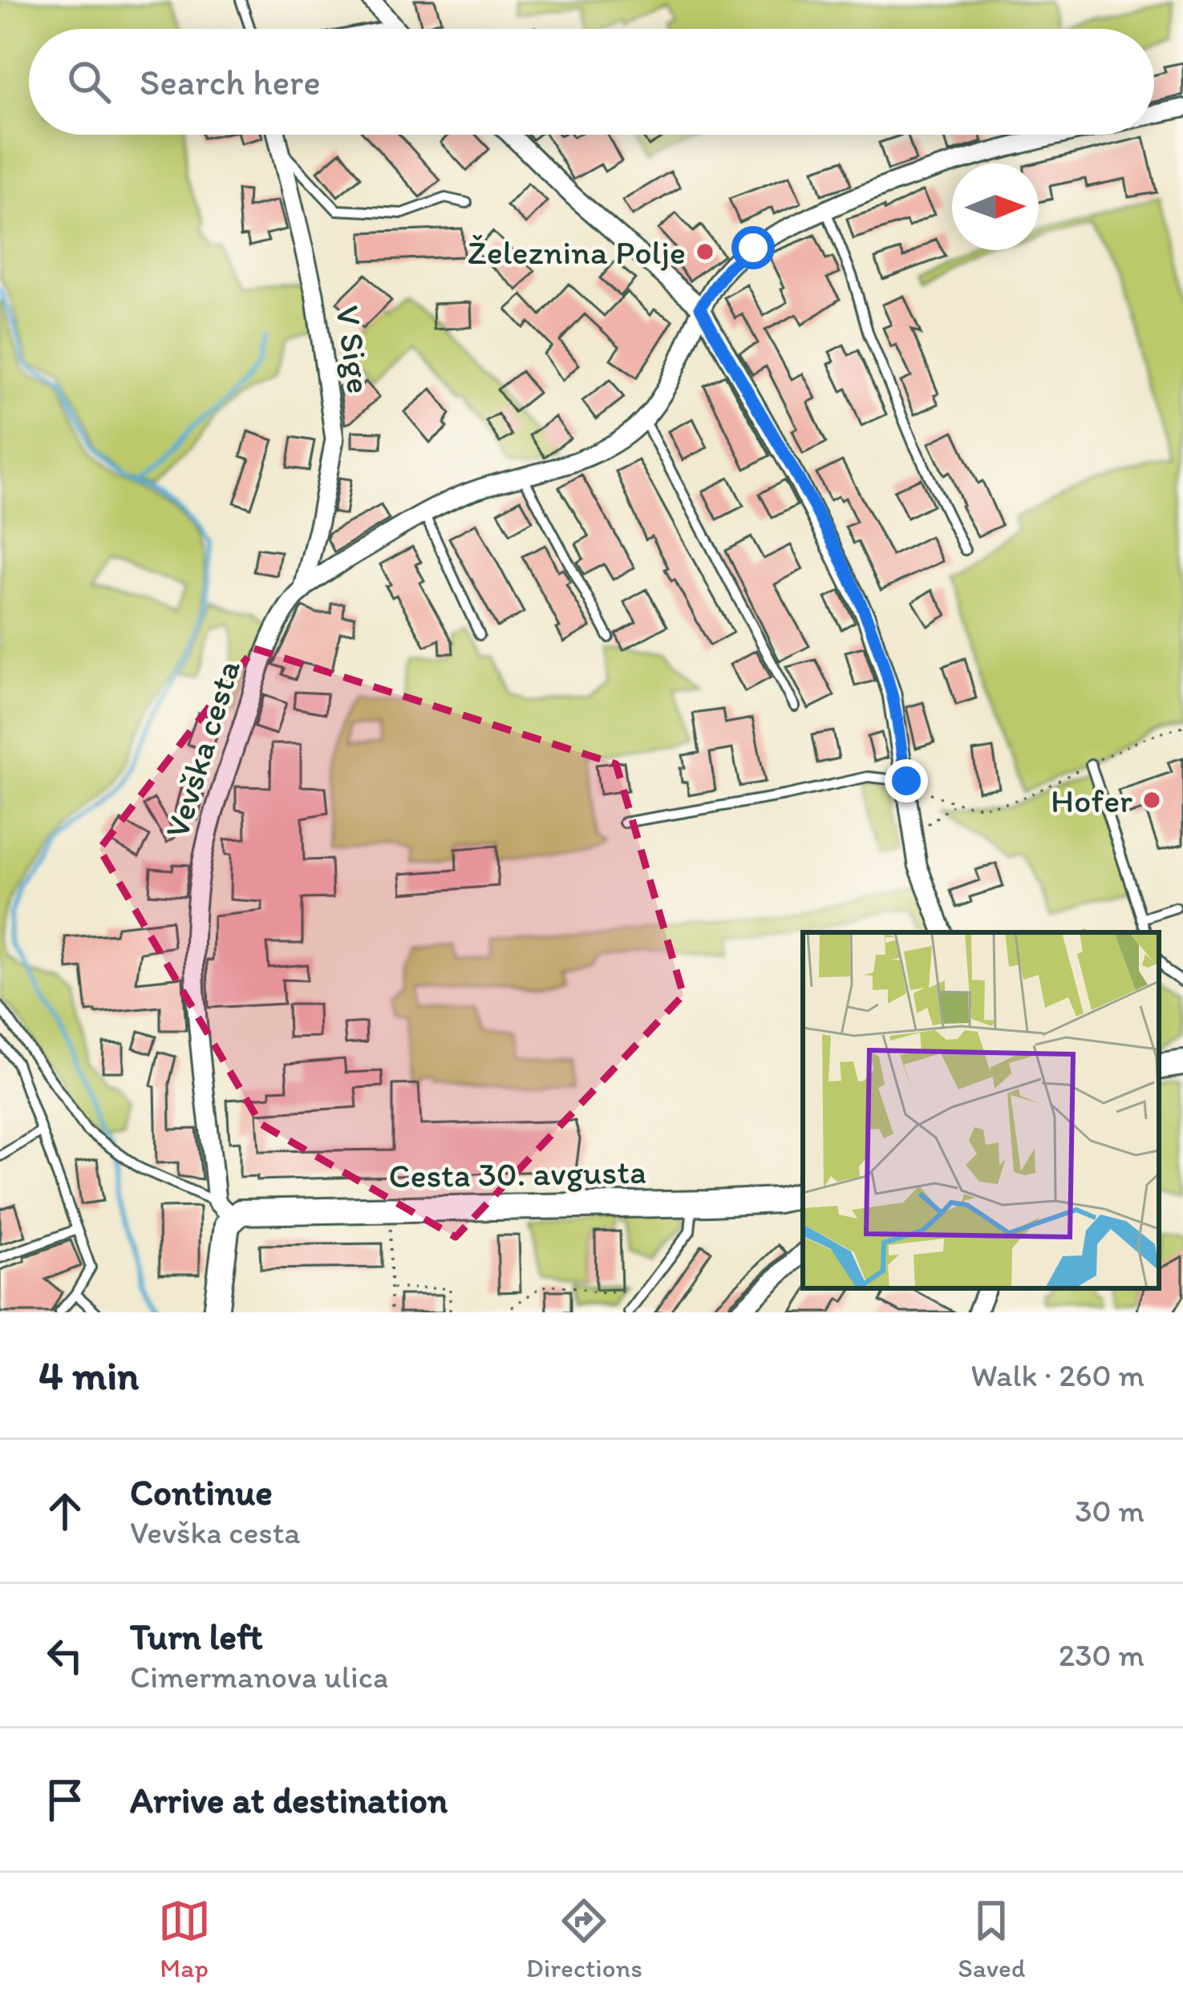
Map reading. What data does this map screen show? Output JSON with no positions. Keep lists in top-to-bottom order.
{
  "streets": {
    "street": ["V Sige", "Vevška cesta", "Cesta 30. avgusta"]
  },
  "crossings": [
    ["V Sige", "Vevška cesta"],
    ["Vevška cesta", "Cesta 30. avgusta"]
  ],
  "places": ["Železnina Polje", "Hofer"],
  "north": "right",
  "page": {
    "search": "Search here",
    "heading": ["4 min", "Walk · 260 m"],
    "list": [
      ["Continue", "Vevška cesta", "30 m"],
      ["Turn left", "Cimermanova ulica", "230 m"],
      "Arrive at destination"
    ],
    "nav": ["Map", "Directions", "Saved"]
  }
}
